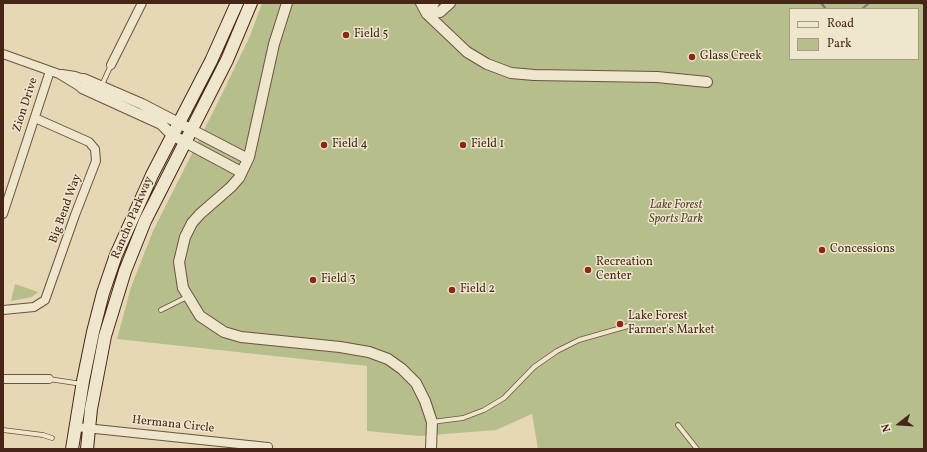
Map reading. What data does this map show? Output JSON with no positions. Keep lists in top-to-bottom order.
{
  "streets": {
    "main road": ["Rancho Parkway"],
    "street": ["Zion Drive", "Big Bend Way", "Hermana Circle"]
  },
  "crossings": [
    ["Zion Drive", "Big Bend Way"],
    ["Rancho Parkway", "Hermana Circle"]
  ],
  "parks": ["Lake Forest Sports Park"],
  "places": [
    "Field 5",
    "Glass Creek",
    "Field 4",
    "Field 1",
    "Concessions",
    "Recreation Center",
    "Field 3",
    "Field 2",
    "Lake Forest Farmer's Market"
  ],
  "legend": ["Road", "Park"],
  "north": "left"
}
